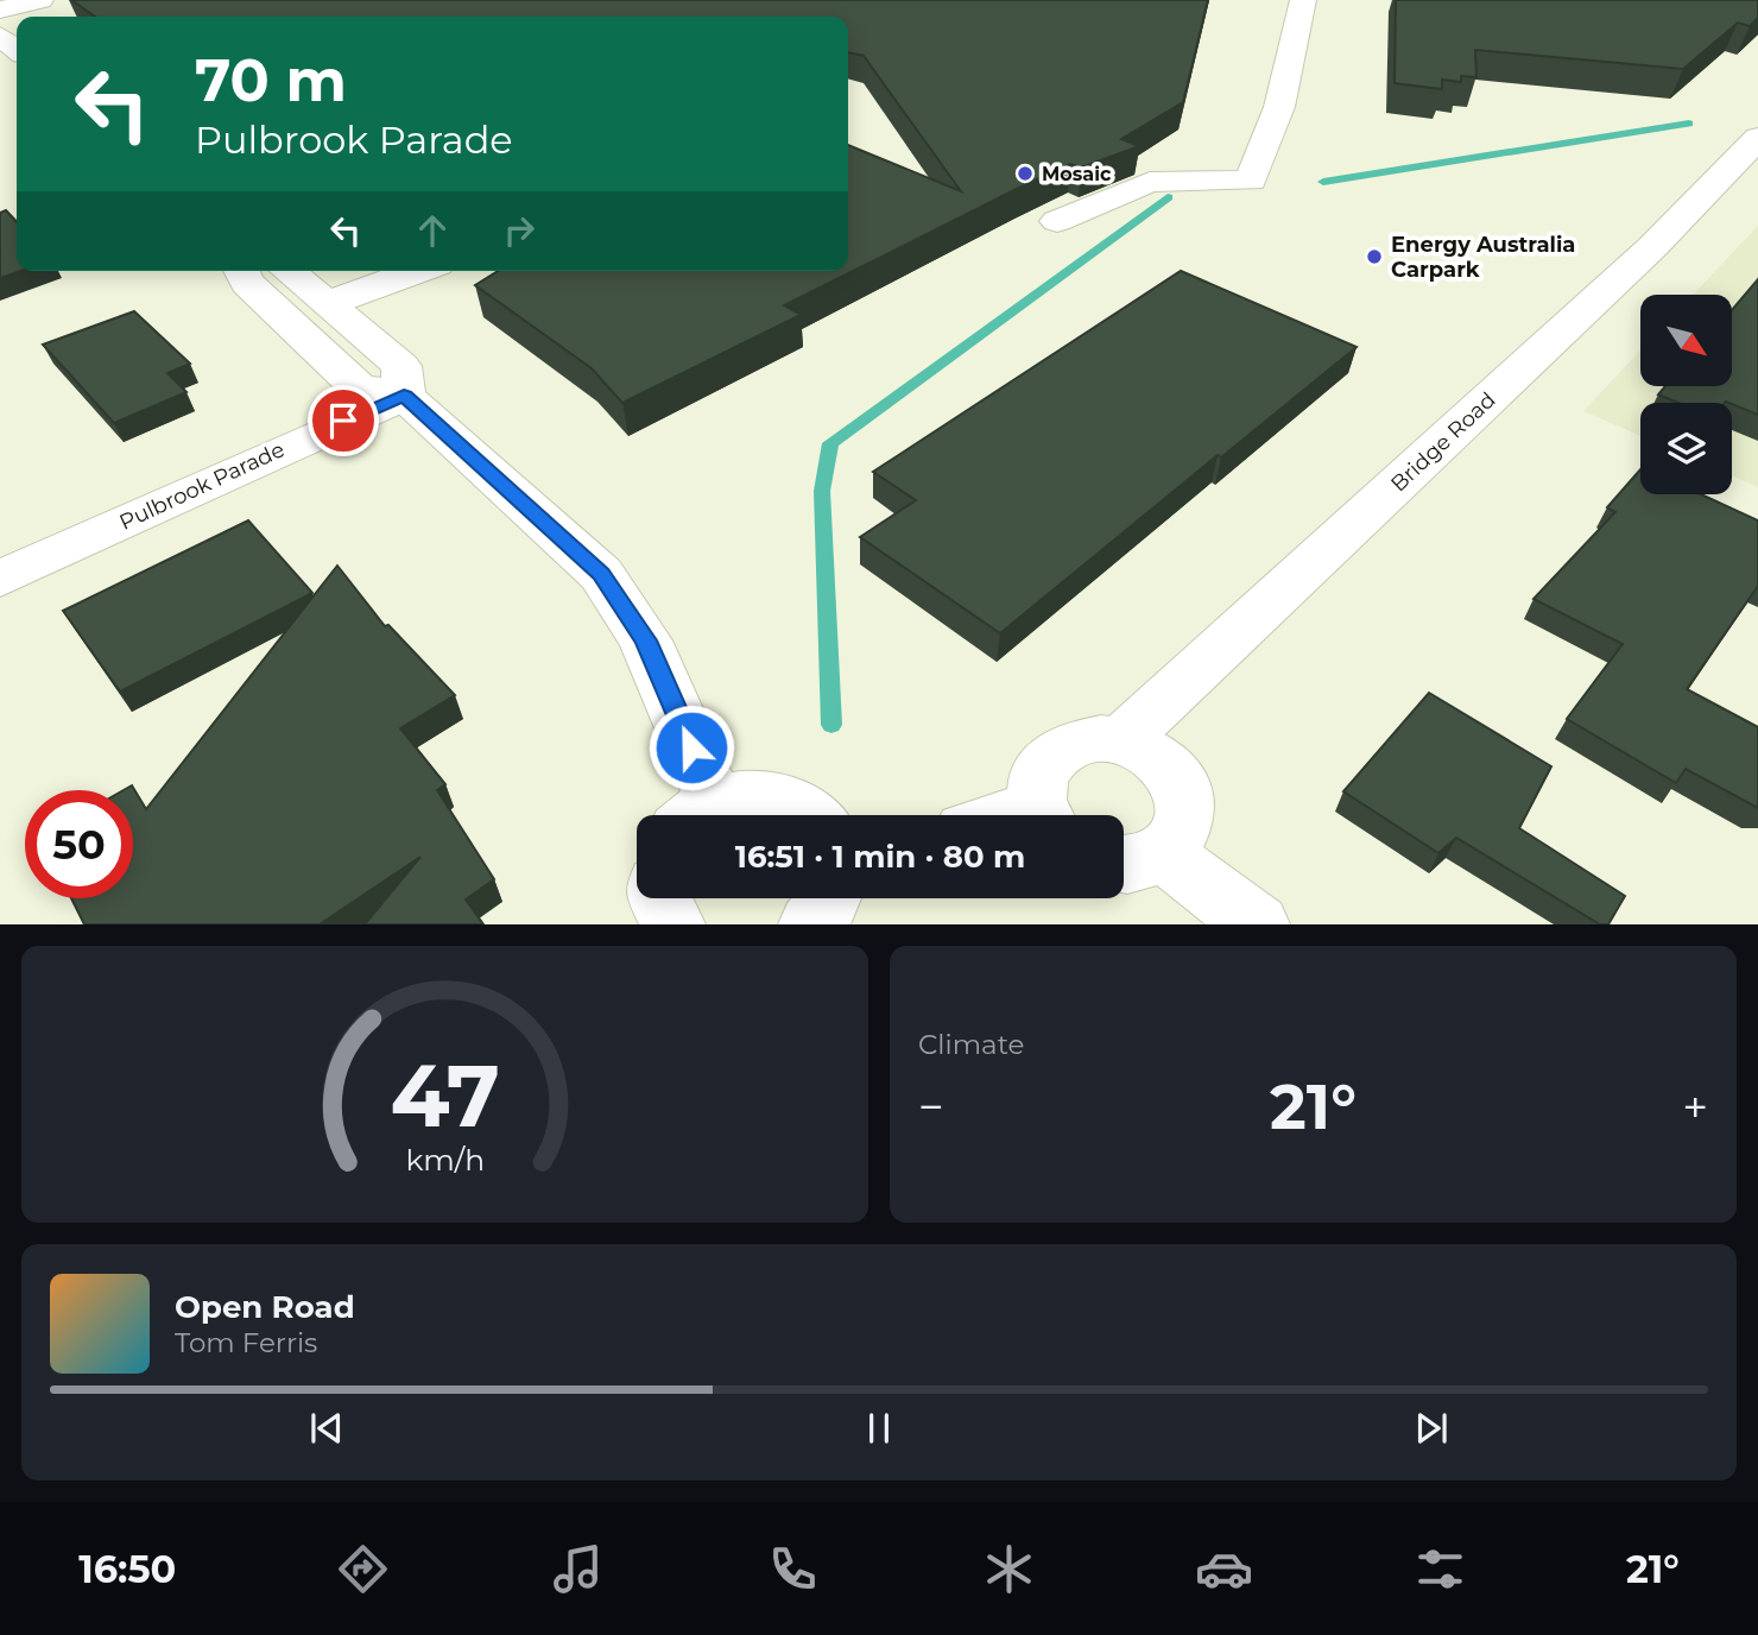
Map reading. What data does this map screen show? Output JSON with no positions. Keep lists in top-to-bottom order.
{
  "streets": {
    "street": ["Bridge Road", "Pulbrook Parade"]
  },
  "places": ["Mosaic", "Energy Australia Carpark"],
  "north": "bottom right",
  "page": {
    "turn": ["70 m", "Pulbrook Parade"],
    "limit": "50",
    "trip": "16:51 · 1 min · 80 m",
    "tile": "Climate",
    "heat": ["−", "21°", "+"],
    "song": ["Open Road", "Tom Ferris"],
    "tabs": ["16:50", "21°"],
    "gauge": ["47", "km/h"]
  }
}
